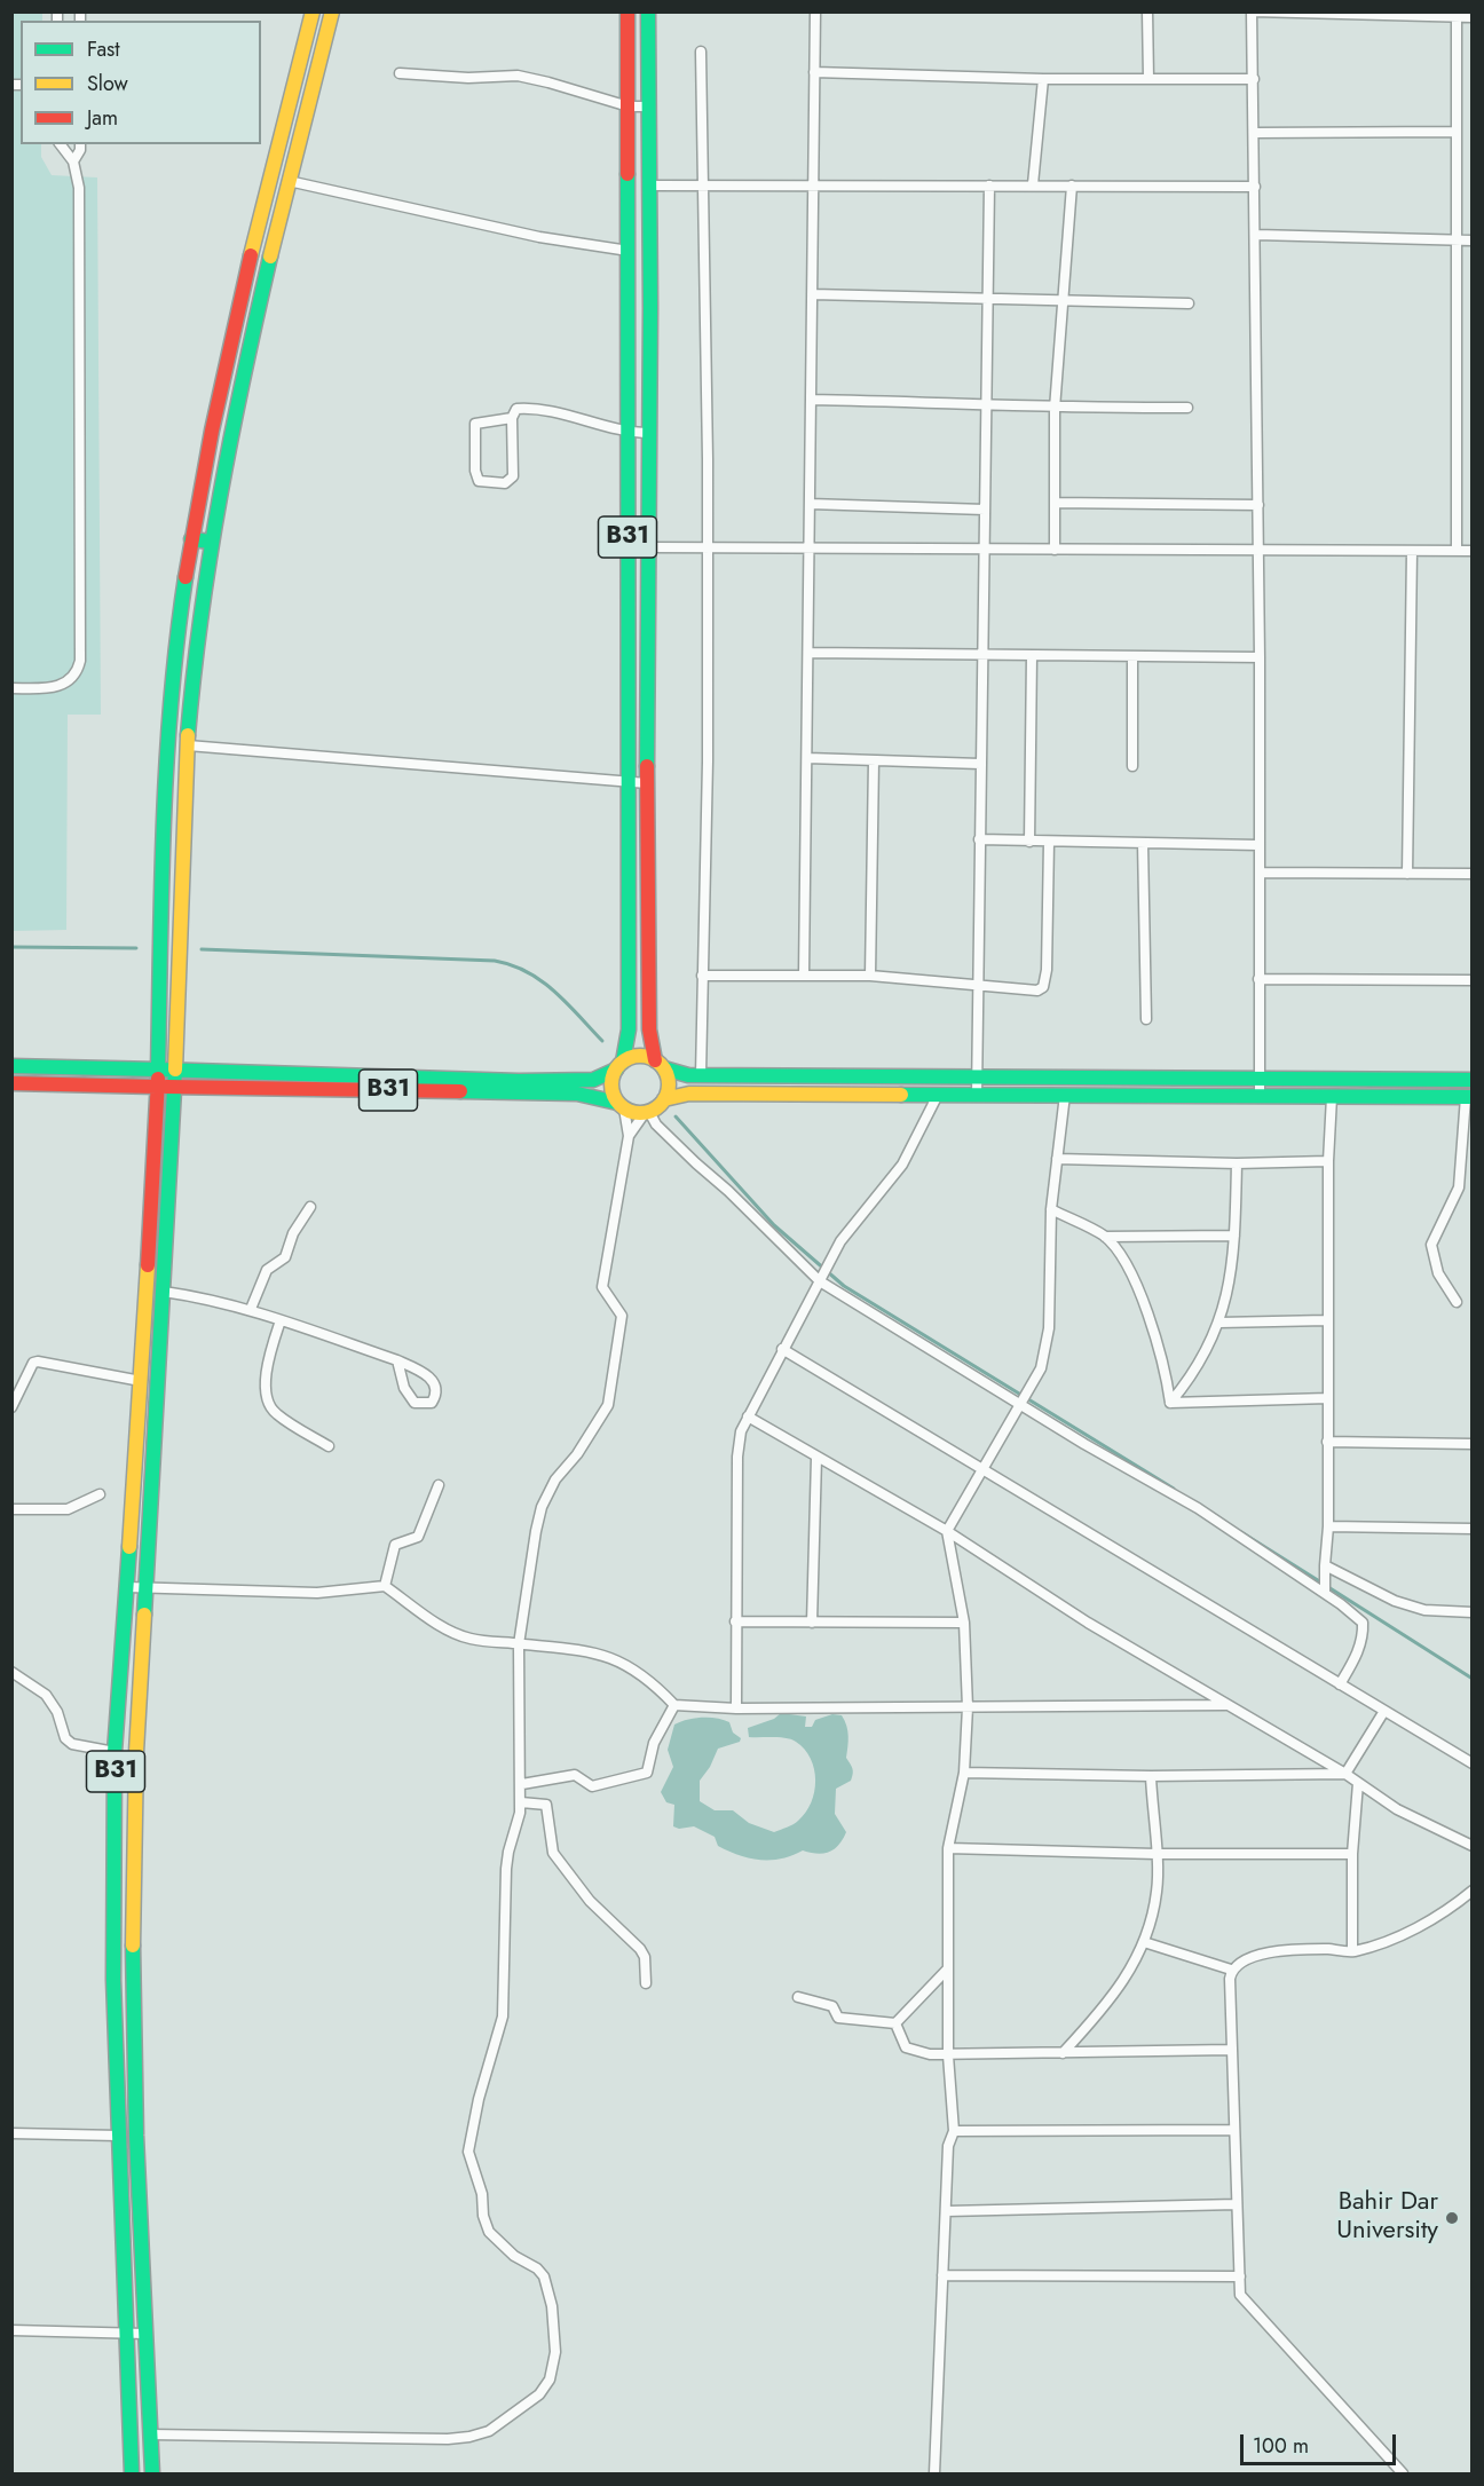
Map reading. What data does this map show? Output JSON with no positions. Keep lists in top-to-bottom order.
{
  "streets": {
    "main road": ["B31"]
  },
  "places": ["Bahir Dar University"],
  "legend": ["Fast", "Slow", "Jam"],
  "scale_bar": "100 m"
}
